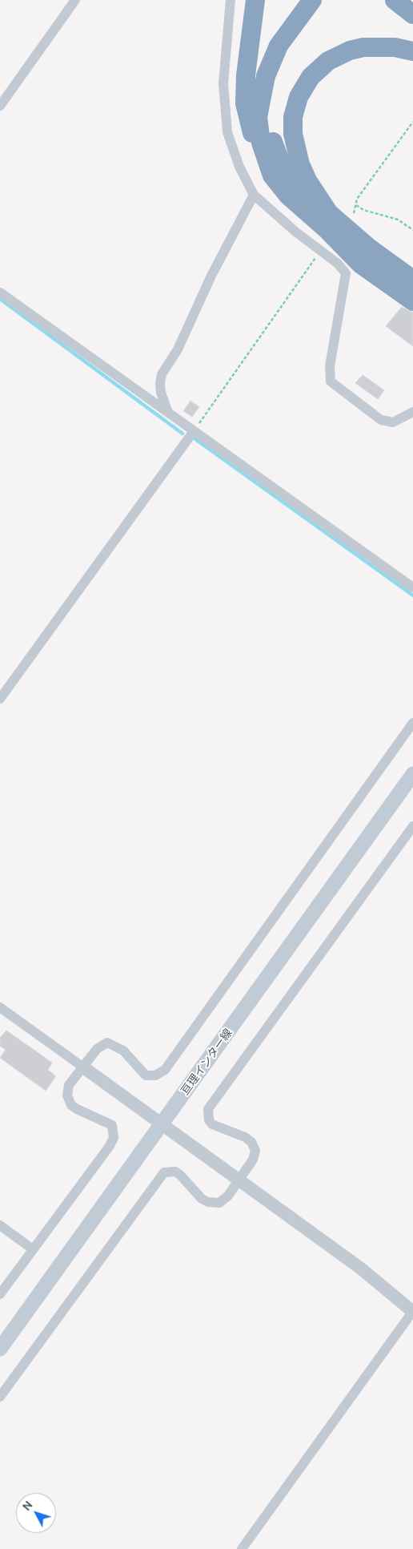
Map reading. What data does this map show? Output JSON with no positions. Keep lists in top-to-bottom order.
{
  "streets": {
    "main road": ["亘理インター線"]
  },
  "north": "top left"
}
